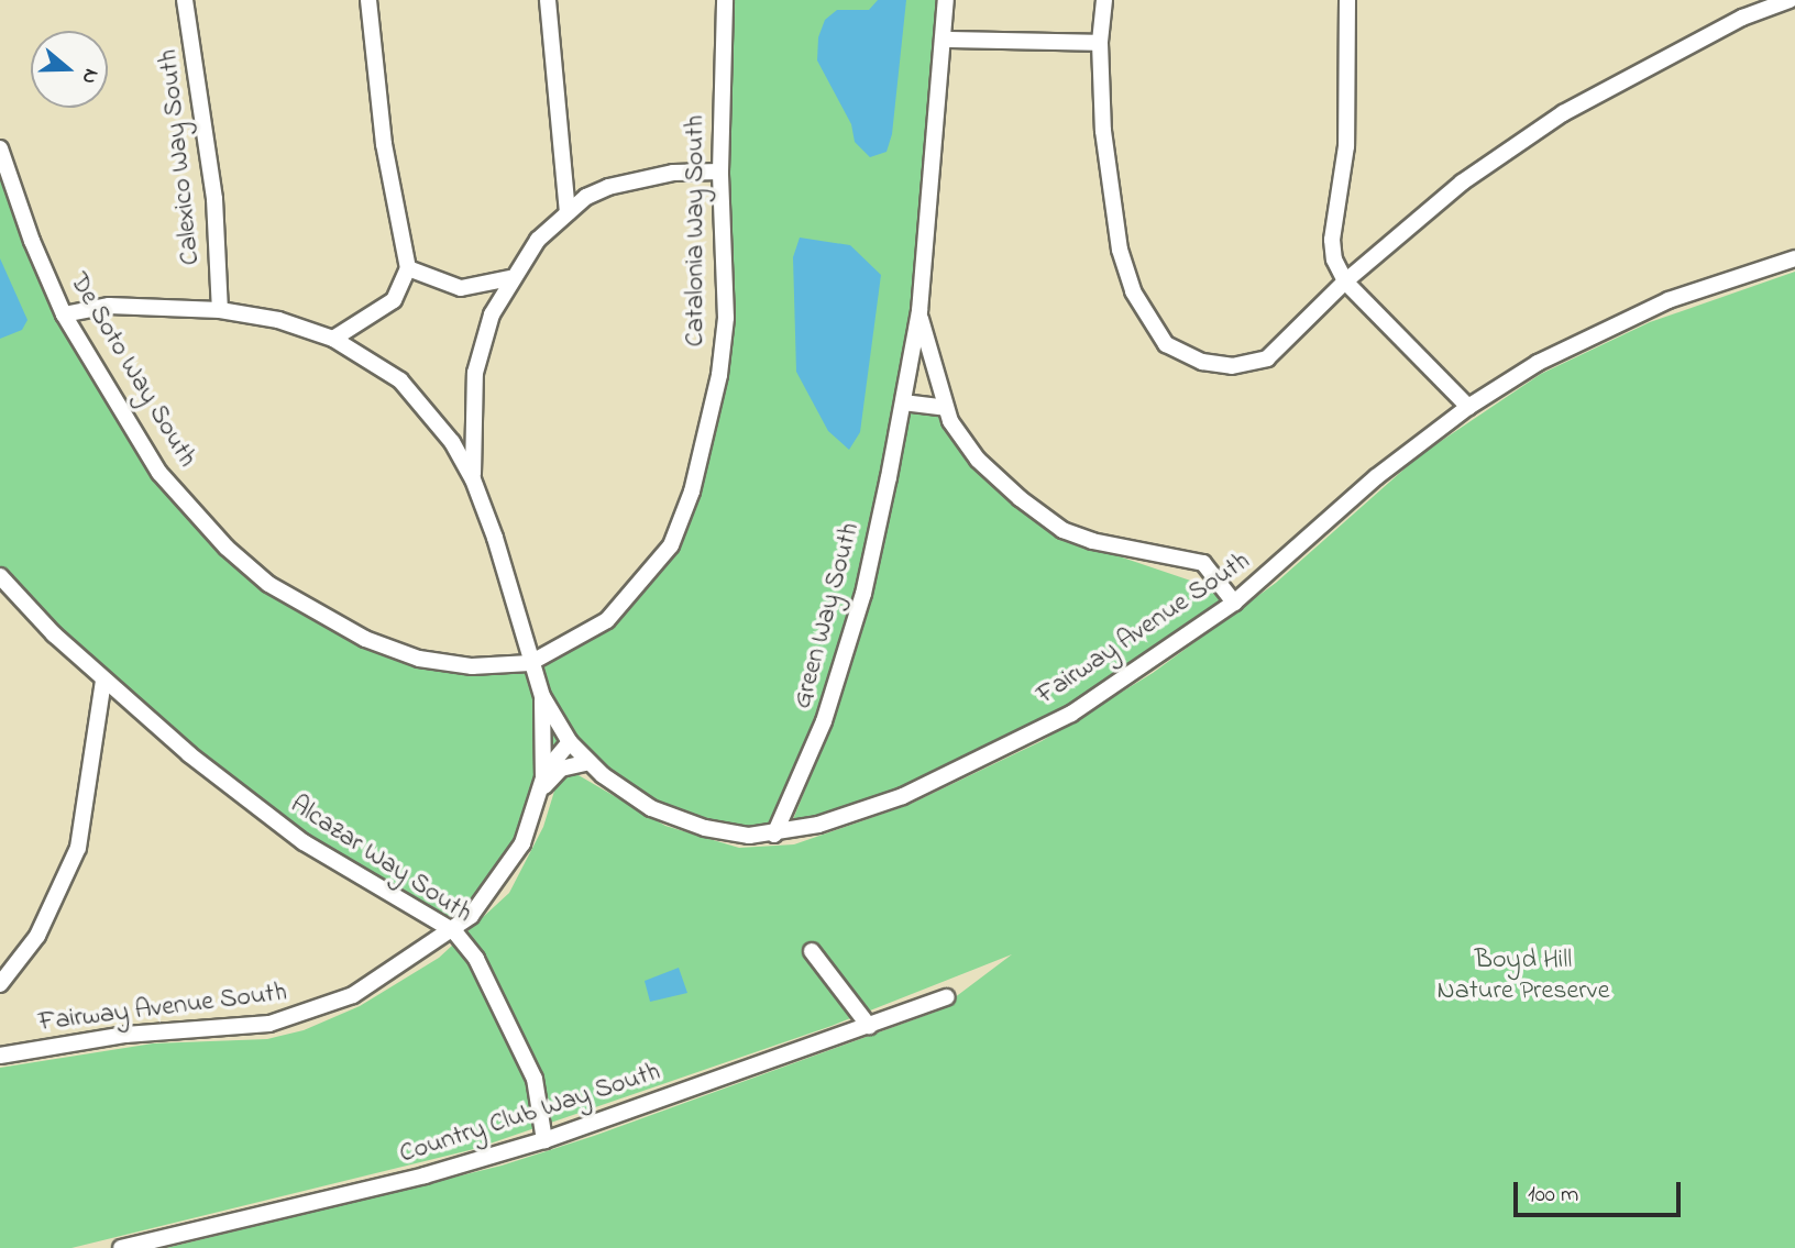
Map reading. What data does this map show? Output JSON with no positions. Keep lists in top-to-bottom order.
{
  "streets": {
    "street": [
      "Calexico Way South",
      "Catalonia Way South",
      "De Soto Way South",
      "Green Way South",
      "Fairway Avenue South",
      "Alcazar Way South",
      "Country Club Way South"
    ]
  },
  "crossings": [
    ["Catalonia Way South", "De Soto Way South"],
    ["Catalonia Way South", "Fairway Avenue South"],
    ["De Soto Way South", "Fairway Avenue South"],
    ["Green Way South", "Fairway Avenue South"],
    ["Fairway Avenue South", "Alcazar Way South"],
    ["Alcazar Way South", "Country Club Way South"]
  ],
  "parks": ["Boyd Hill Nature Preserve"],
  "scale_bar": "100 m",
  "north": "right"
}
